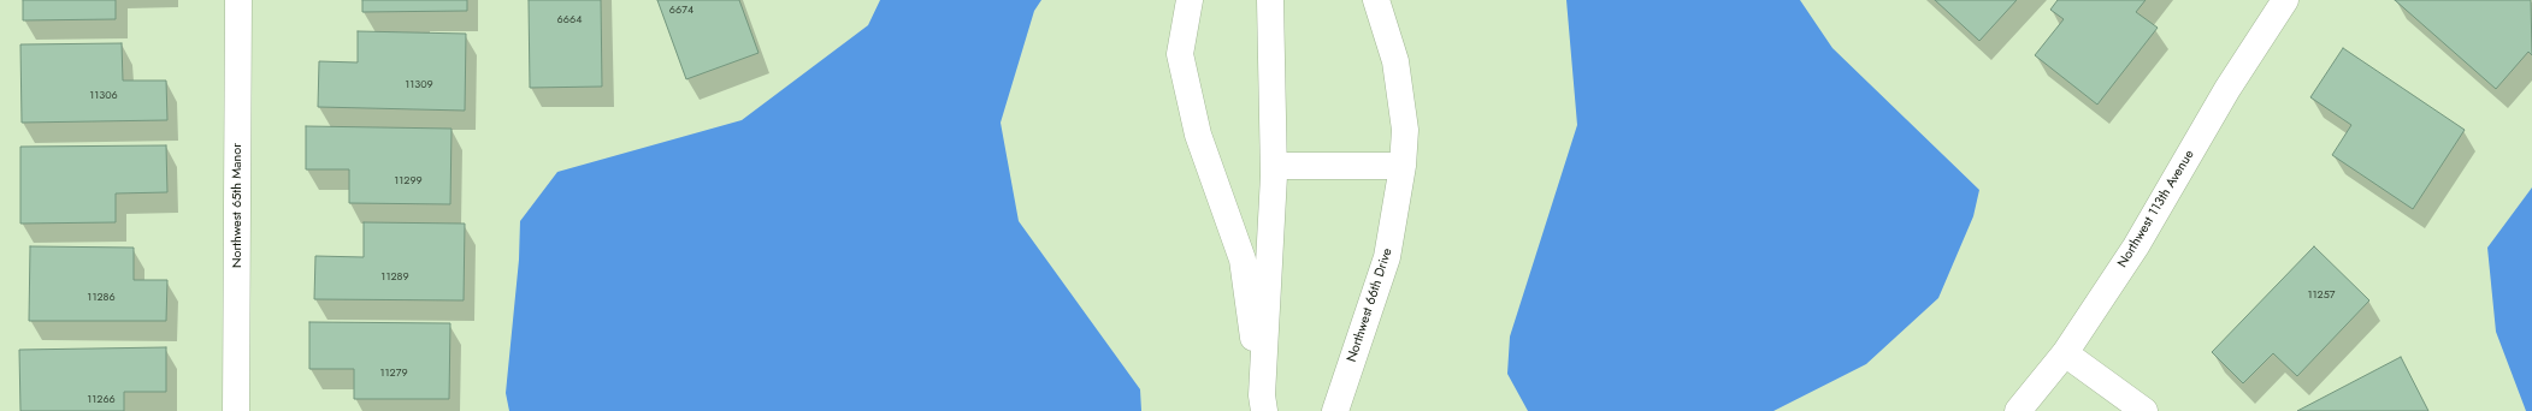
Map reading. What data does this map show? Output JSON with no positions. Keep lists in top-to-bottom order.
{
  "streets": {
    "street": ["Northwest 65th Manor", "Northwest 113th Avenue", "Northwest 66th Drive"]
  },
  "house_numbers": [
    "6674",
    "6664",
    "11309",
    "11306",
    "11299",
    "11289",
    "11257",
    "11286",
    "11279",
    "11266"
  ]
}
